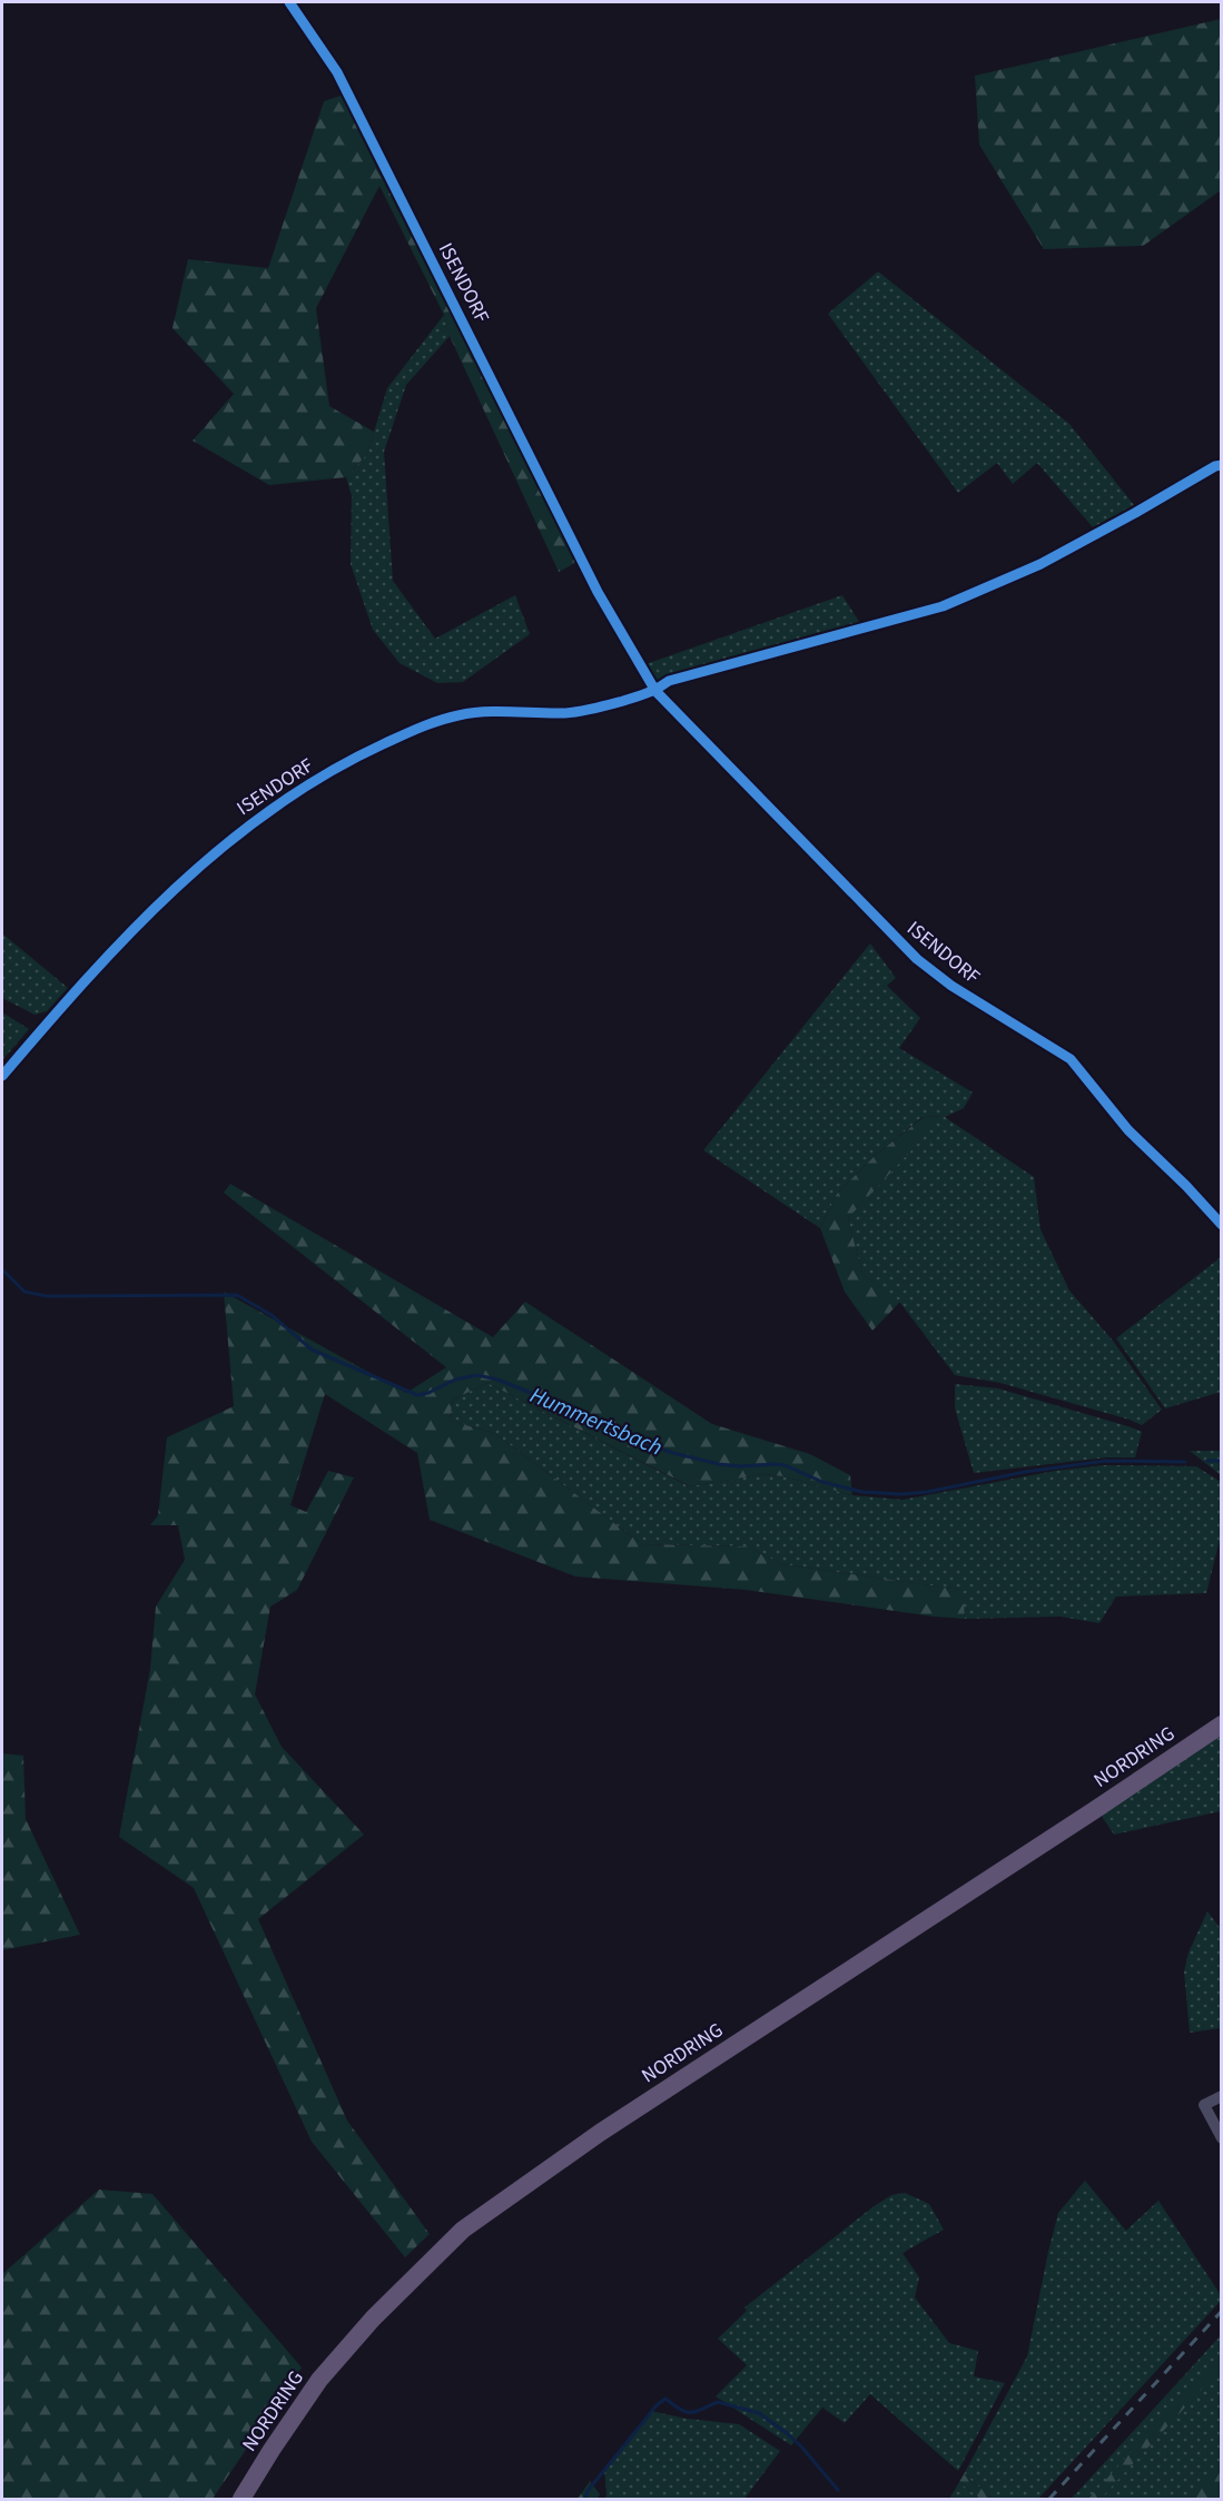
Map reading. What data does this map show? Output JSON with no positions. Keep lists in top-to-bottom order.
{
  "streets": {
    "main road": ["NORDRING"],
    "street": ["ISENDORF"]
  },
  "water": ["Hummertsbach"]
}
